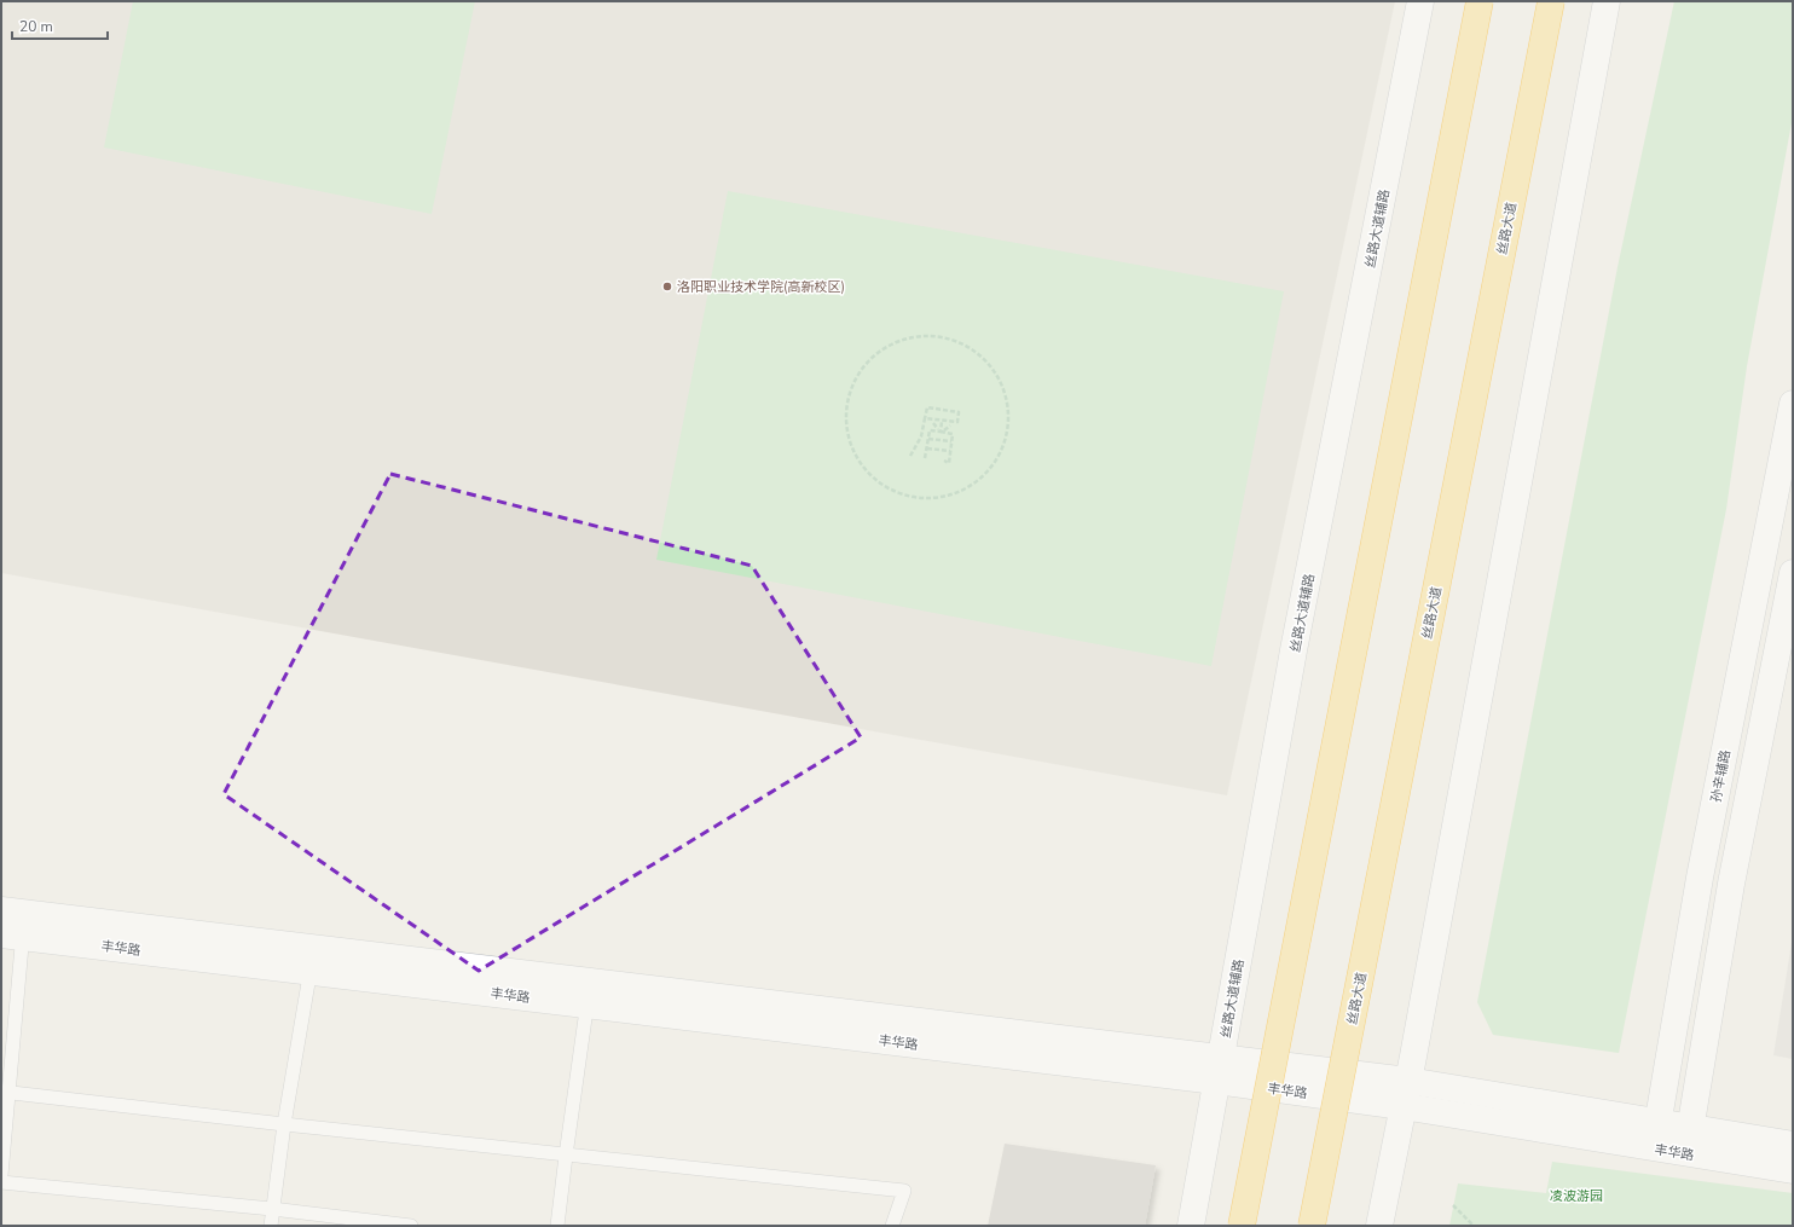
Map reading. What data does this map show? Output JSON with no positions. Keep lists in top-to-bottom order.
{
  "streets": {
    "highway": ["丝路大道"],
    "street": ["丝路大道辅路", "孙辛辅路", "丰华路"]
  },
  "crossings": [
    ["丝路大道辅路", "丰华路"],
    ["孙辛辅路", "丰华路"]
  ],
  "parks": ["凌波游园"],
  "places": ["洛阳职业技术学院(高新校区)"],
  "scale_bar": "20 m"
}
